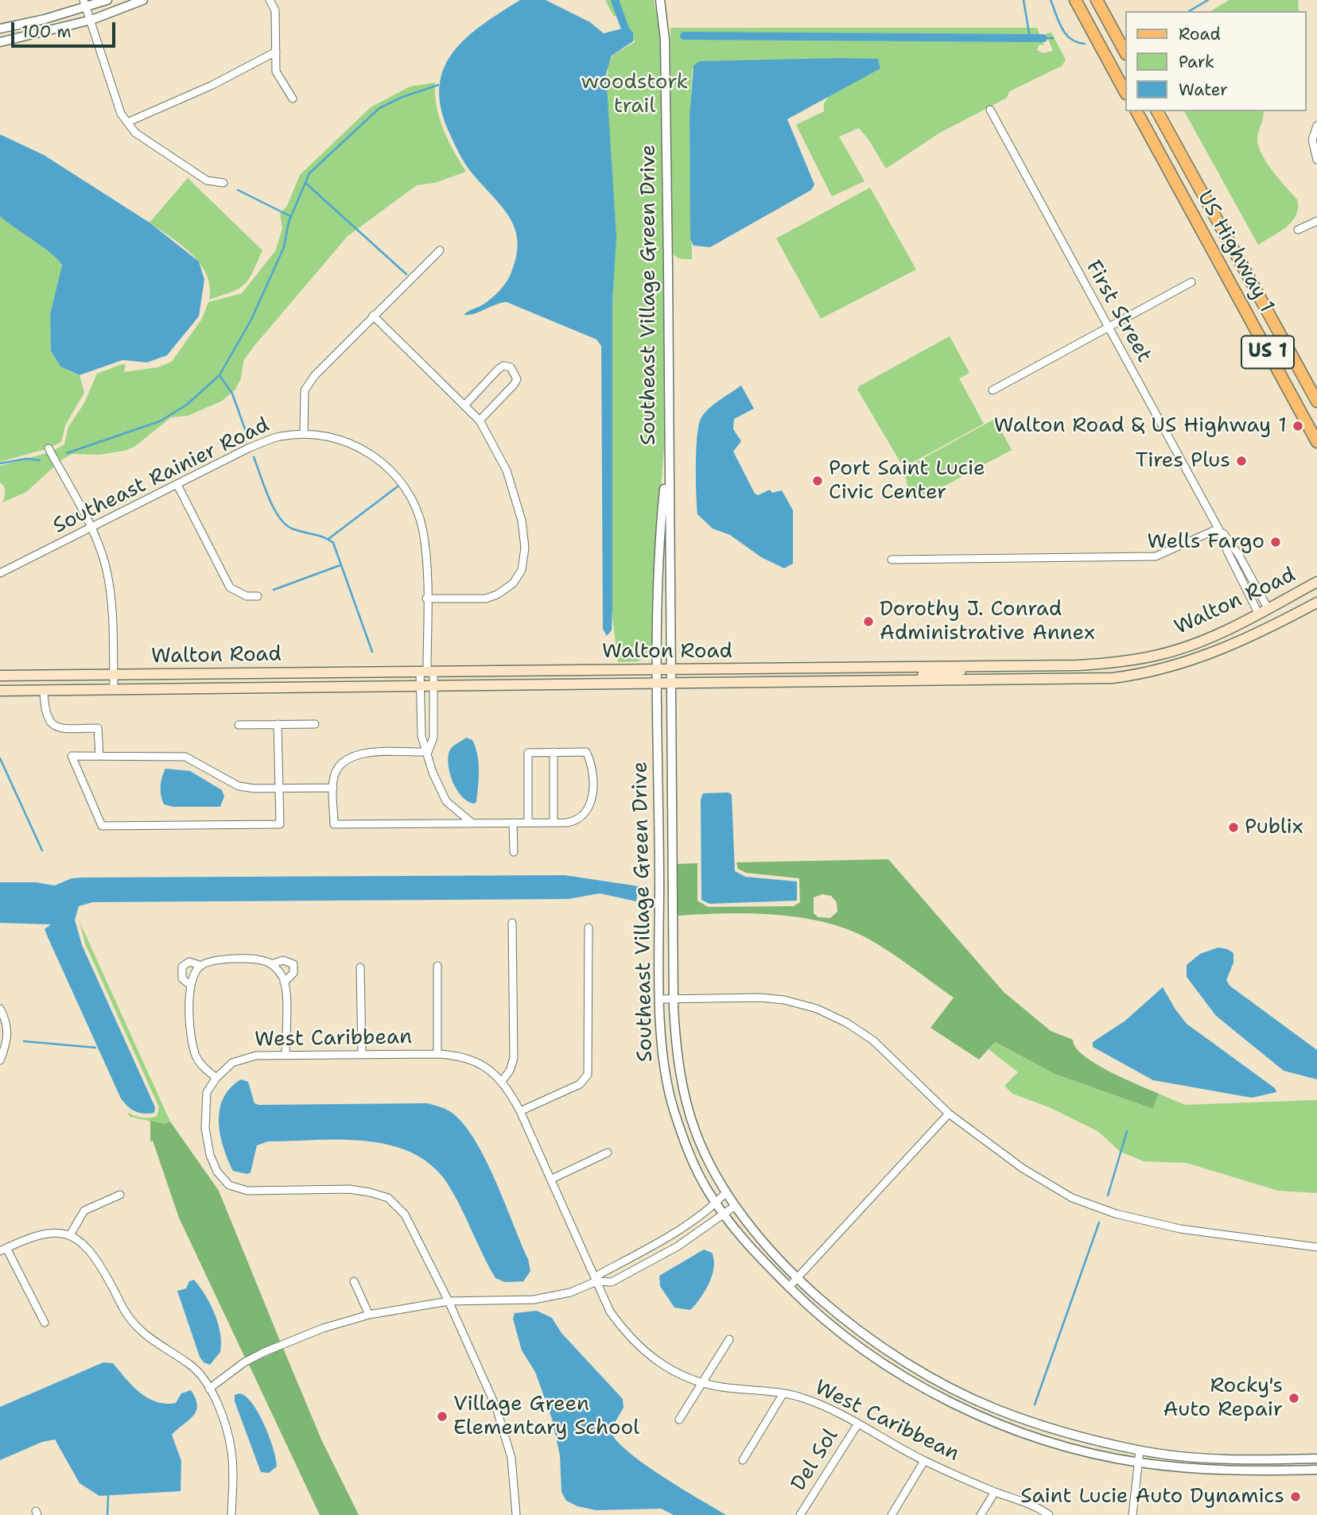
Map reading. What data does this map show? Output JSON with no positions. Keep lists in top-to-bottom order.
{
  "streets": {
    "main road": ["US Highway 1", "US 1", "Walton Road"],
    "street": [
      "Southeast Village Green Drive",
      "First Street",
      "Southeast Rainier Road",
      "West Caribbean",
      "Del Sol"
    ]
  },
  "crossings": [
    ["Southeast Village Green Drive", "Walton Road"],
    ["First Street", "Walton Road"],
    ["Southeast Rainier Road", "Walton Road"],
    ["West Caribbean", "Del Sol"]
  ],
  "parks": ["woodstork trail"],
  "places": [
    "Walton Road & US Highway 1",
    "Tires Plus",
    "Port Saint Lucie Civic Center",
    "Wells Fargo",
    "Dorothy J. Conrad Administrative Annex",
    "Publix",
    "Rocky's Auto Repair",
    "Village Green Elementary School",
    "Saint Lucie Auto Dynamics"
  ],
  "legend": ["Road", "Park", "Water"],
  "scale_bar": "100 m"
}
